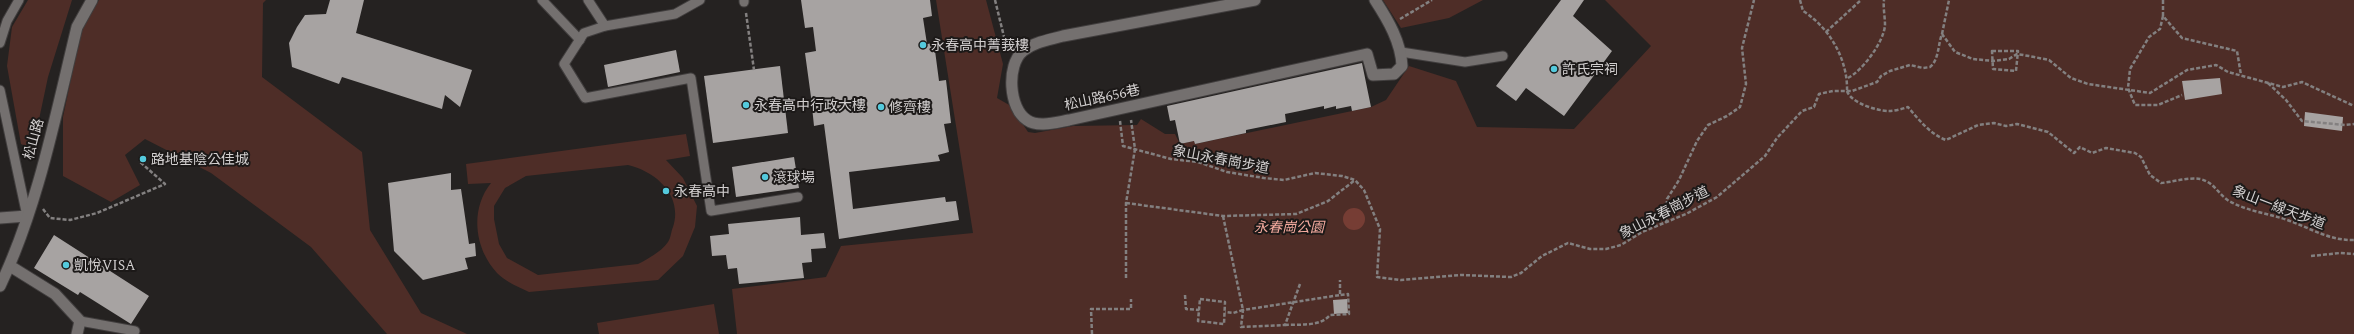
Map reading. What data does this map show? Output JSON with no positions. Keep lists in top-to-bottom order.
{
  "streets": {
    "street": ["松山路656巷", "松山路"],
    "path": ["象山永春崗步道", "象山一線天步道"]
  },
  "crossings": [
    ["象山永春崗步道", "象山一線天步道"]
  ],
  "parks": ["永春崗公園"],
  "places": [
    "永春高中菁莪樓",
    "許氏宗祠",
    "永春高中行政大樓",
    "修齊樓",
    "路地基陰公佳城",
    "滾球場",
    "永春高中",
    "凱悅VISA"
  ]
}
